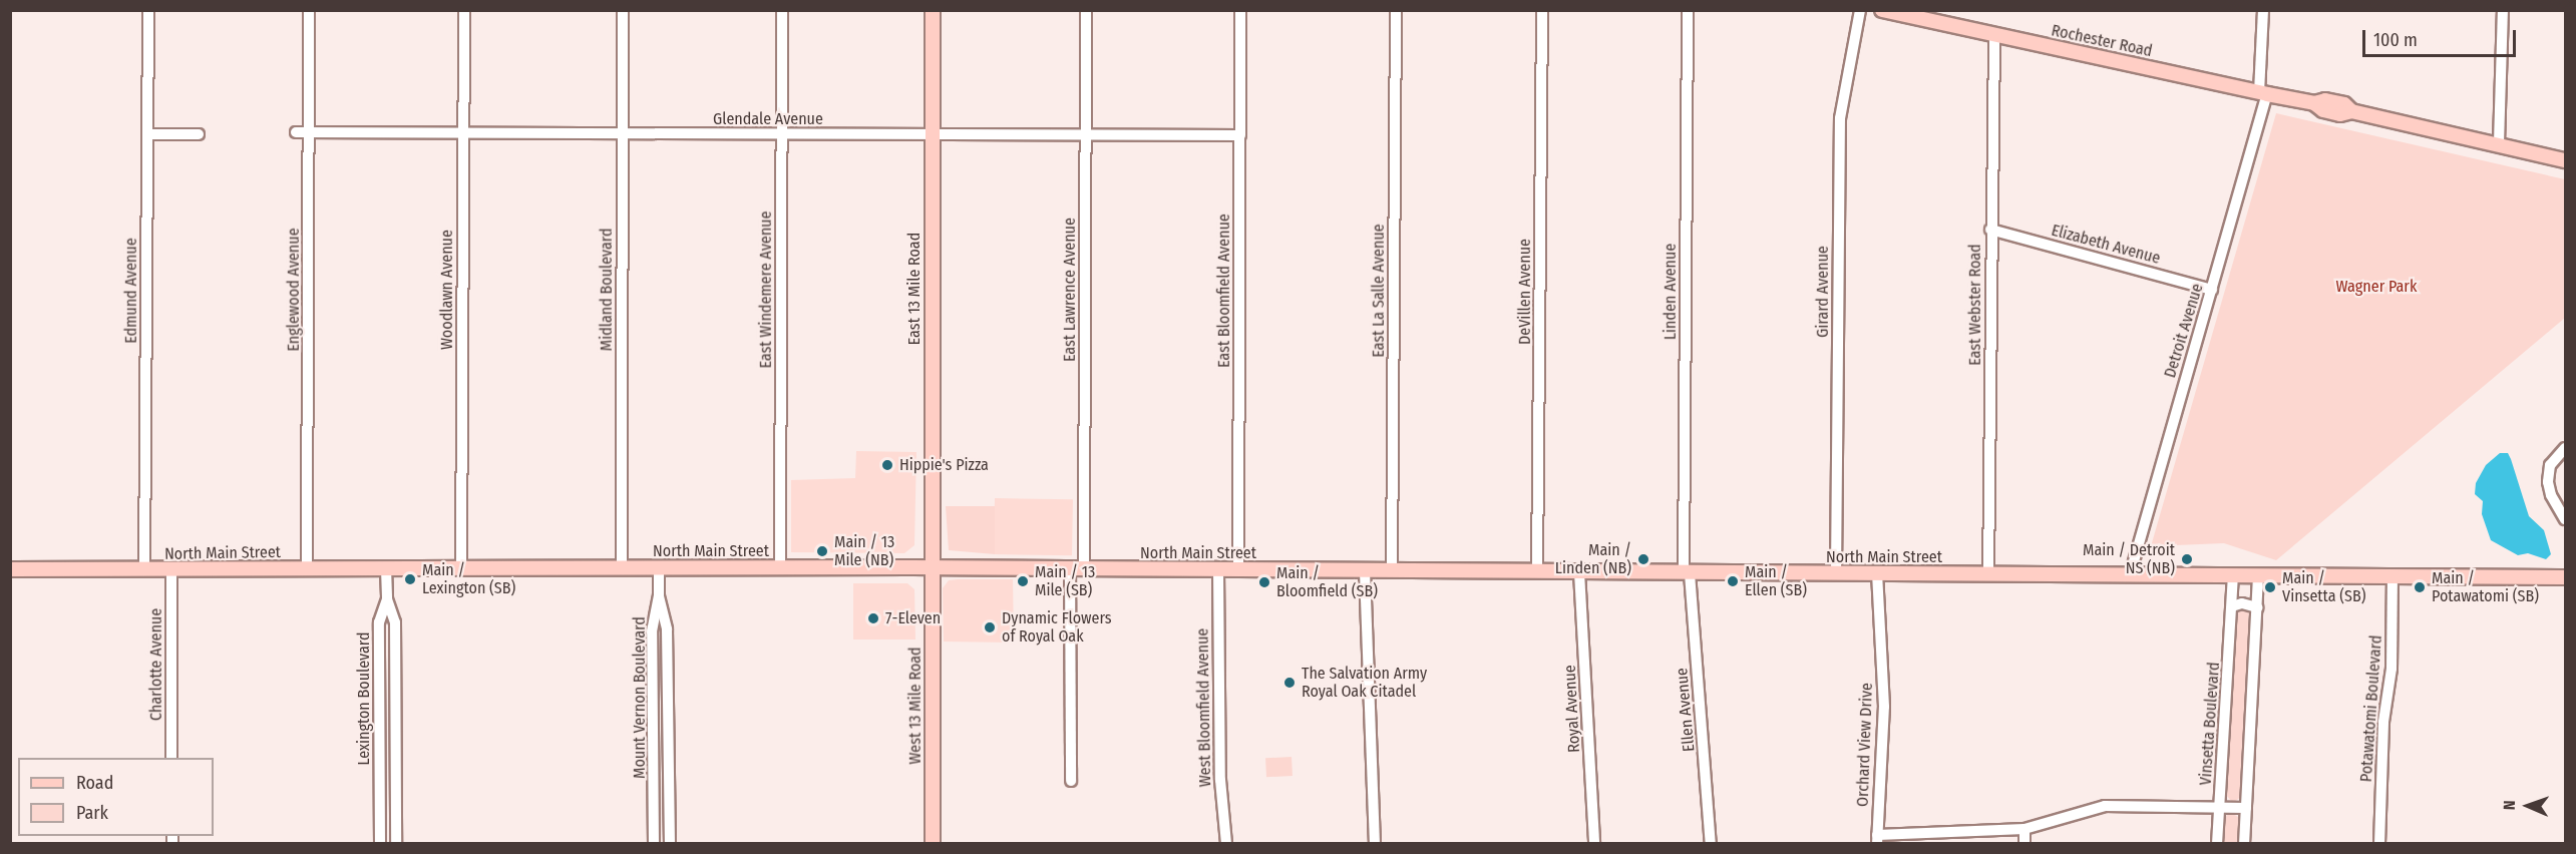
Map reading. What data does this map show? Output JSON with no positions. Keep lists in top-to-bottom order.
{
  "streets": {
    "main road": [
      "Rochester Road",
      "East 13 Mile Road",
      "North Main Street",
      "West 13 Mile Road"
    ],
    "street": [
      "Glendale Avenue",
      "Elizabeth Avenue",
      "Englewood Avenue",
      "Woodlawn Avenue",
      "Midland Boulevard",
      "East Windemere Avenue",
      "East Lawrence Avenue",
      "Edmund Avenue",
      "East Bloomfield Avenue",
      "East La Salle Avenue",
      "DeVillen Avenue",
      "Linden Avenue",
      "Girard Avenue",
      "East Webster Road",
      "Detroit Avenue",
      "Charlotte Avenue",
      "Mount Vernon Boulevard",
      "Lexington Boulevard",
      "West Bloomfield Avenue",
      "Royal Avenue",
      "Potawatomi Boulevard",
      "Ellen Avenue",
      "Vinsetta Boulevard",
      "Orchard View Drive"
    ]
  },
  "crossings": [
    ["Rochester Road", "East Webster Road"],
    ["Rochester Road", "Detroit Avenue"],
    ["Glendale Avenue", "East 13 Mile Road"],
    ["Glendale Avenue", "Englewood Avenue"],
    ["Glendale Avenue", "Woodlawn Avenue"],
    ["Glendale Avenue", "Midland Boulevard"],
    ["Glendale Avenue", "East Windemere Avenue"],
    ["Glendale Avenue", "East Lawrence Avenue"],
    ["Glendale Avenue", "East Bloomfield Avenue"],
    ["Elizabeth Avenue", "East Webster Road"],
    ["Elizabeth Avenue", "Detroit Avenue"],
    ["East 13 Mile Road", "North Main Street"],
    ["East 13 Mile Road", "West 13 Mile Road"],
    ["Englewood Avenue", "North Main Street"],
    ["Woodlawn Avenue", "North Main Street"],
    ["Midland Boulevard", "North Main Street"],
    ["East Windemere Avenue", "North Main Street"],
    ["East Lawrence Avenue", "North Main Street"],
    ["Edmund Avenue", "North Main Street"],
    ["East Bloomfield Avenue", "North Main Street"],
    ["East La Salle Avenue", "North Main Street"],
    ["DeVillen Avenue", "North Main Street"],
    ["Linden Avenue", "North Main Street"],
    ["Linden Avenue", "Ellen Avenue"],
    ["Girard Avenue", "North Main Street"],
    ["East Webster Road", "North Main Street"],
    ["Detroit Avenue", "North Main Street"],
    ["North Main Street", "Charlotte Avenue"],
    ["North Main Street", "Mount Vernon Boulevard"],
    ["North Main Street", "Lexington Boulevard"],
    ["North Main Street", "West 13 Mile Road"],
    ["North Main Street", "West Bloomfield Avenue"],
    ["North Main Street", "Royal Avenue"],
    ["North Main Street", "Potawatomi Boulevard"],
    ["North Main Street", "Ellen Avenue"],
    ["North Main Street", "Vinsetta Boulevard"],
    ["North Main Street", "Orchard View Drive"]
  ],
  "parks": ["Wagner Park"],
  "places": [
    "Hippie's Pizza",
    "Main / 13 Mile (NB)",
    "Main / Linden (NB)",
    "Main / Detroit NS (NB)",
    "Main / Lexington (SB)",
    "Main / 13 Mile (SB)",
    "Main / Ellen (SB)",
    "Main / Bloomfield (SB)",
    "Main / Vinsetta (SB)",
    "Main / Potawatomi (SB)",
    "7-Eleven",
    "Dynamic Flowers of Royal Oak",
    "The Salvation Army Royal Oak Citadel"
  ],
  "legend": ["Road", "Park"],
  "scale_bar": "100 m",
  "north": "left"
}
